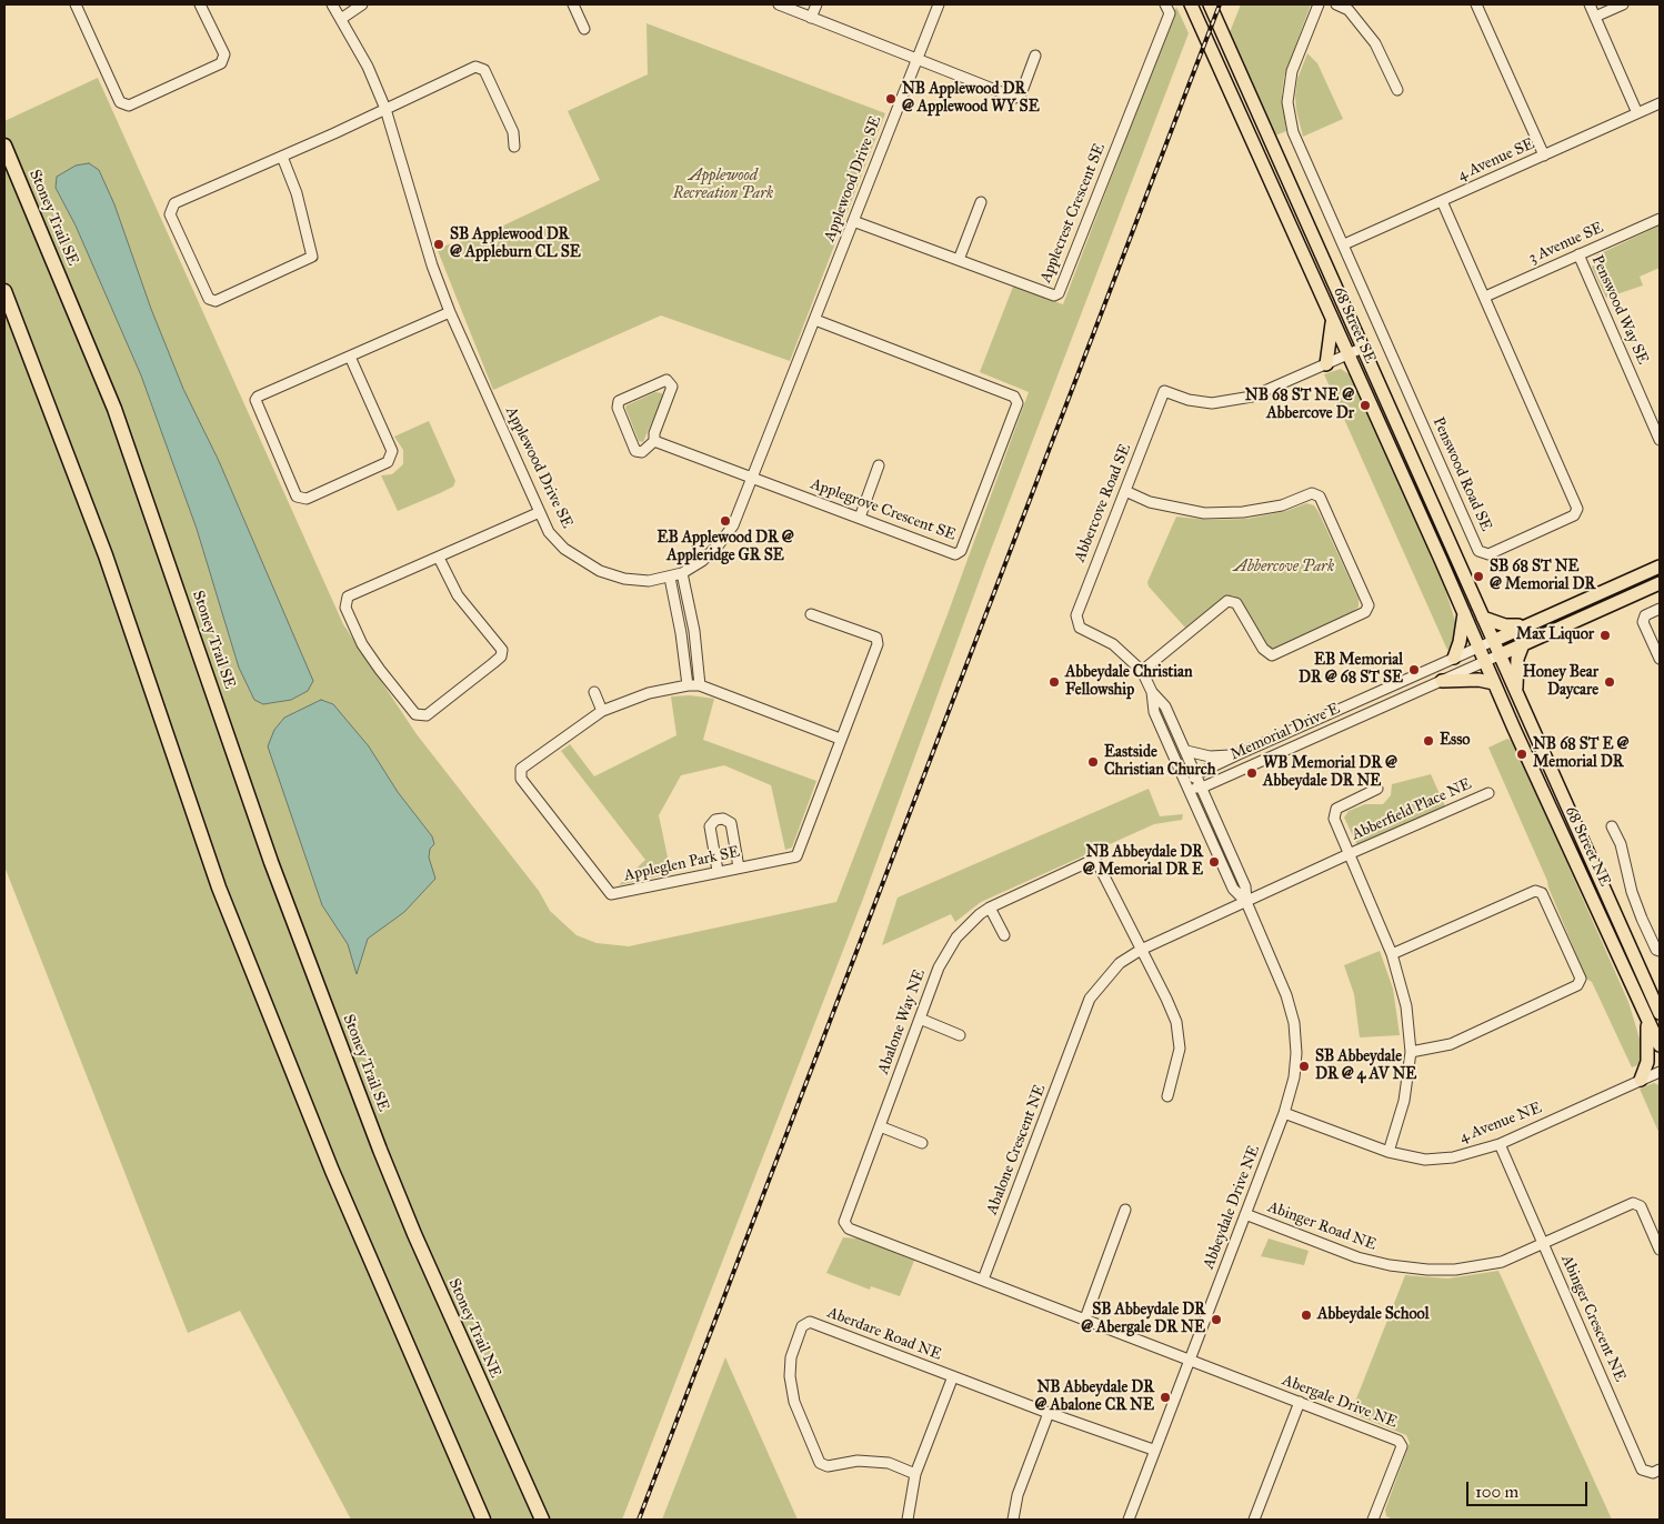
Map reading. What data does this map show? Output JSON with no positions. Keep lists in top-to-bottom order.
{
  "streets": {
    "highway": ["Stoney Trail SE", "Stoney Trail NE"],
    "main road": ["68 Street SE", "Memorial Drive E", "68 Street NE"],
    "street": [
      "4 Avenue SE",
      "Applewood Drive SE",
      "Applecrest Crescent SE",
      "3 Avenue SE",
      "Penswood Way SE",
      "Penswood Road SE",
      "Abbercove Road SE",
      "Applegrove Crescent SE",
      "Abberfield Place NE",
      "Appleglen Park SE",
      "Abalone Way NE",
      "4 Avenue NE",
      "Abalone Crescent NE",
      "Abbeydale Drive NE",
      "Abinger Road NE",
      "Abinger Crescent NE",
      "Aberdare Road NE",
      "Abergale Drive NE"
    ]
  },
  "crossings": [
    ["4 Avenue SE", "Penswood Road SE"],
    ["Applewood Drive SE", "Applecrest Crescent SE"],
    ["Applewood Drive SE", "Applegrove Crescent SE"],
    ["Stoney Trail SE", "Stoney Trail NE"],
    ["3 Avenue SE", "Penswood Way SE"],
    ["3 Avenue SE", "Penswood Road SE"],
    ["68 Street SE", "Memorial Drive E"],
    ["68 Street SE", "68 Street NE"],
    ["Memorial Drive E", "68 Street NE"],
    ["Memorial Drive E", "Abbeydale Drive NE"],
    ["Abberfield Place NE", "Abalone Crescent NE"],
    ["Abberfield Place NE", "Abbeydale Drive NE"],
    ["Abalone Way NE", "Abalone Crescent NE"],
    ["4 Avenue NE", "Abbeydale Drive NE"],
    ["Abalone Crescent NE", "Abbeydale Drive NE"],
    ["Abbeydale Drive NE", "Abinger Road NE"],
    ["Abbeydale Drive NE", "Aberdare Road NE"],
    ["Abbeydale Drive NE", "Abergale Drive NE"],
    ["Abinger Road NE", "Abinger Crescent NE"]
  ],
  "parks": ["Applewood Recreation Park", "Abbercove Park"],
  "places": [
    "NB Applewood DR @ Applewood WY SE",
    "SB Applewood DR @ Appleburn CL SE",
    "NB 68 ST NE @ Abbercove Dr",
    "EB Applewood DR @ Appleridge GR SE",
    "SB 68 ST NE @ Memorial DR",
    "Max Liquor",
    "EB Memorial DR @ 68 ST SE",
    "Abbeydale Christian Fellowship",
    "Honey Bear Daycare",
    "Esso",
    "NB 68 ST E @ Memorial DR",
    "Eastside Christian Church",
    "WB Memorial DR @ Abbeydale DR NE",
    "NB Abbeydale DR @ Memorial DR E",
    "SB Abbeydale DR @ 4 AV NE",
    "Abbeydale School",
    "SB Abbeydale DR @ Abergale DR NE",
    "NB Abbeydale DR @ Abalone CR NE"
  ],
  "scale_bar": "100 m"
}
